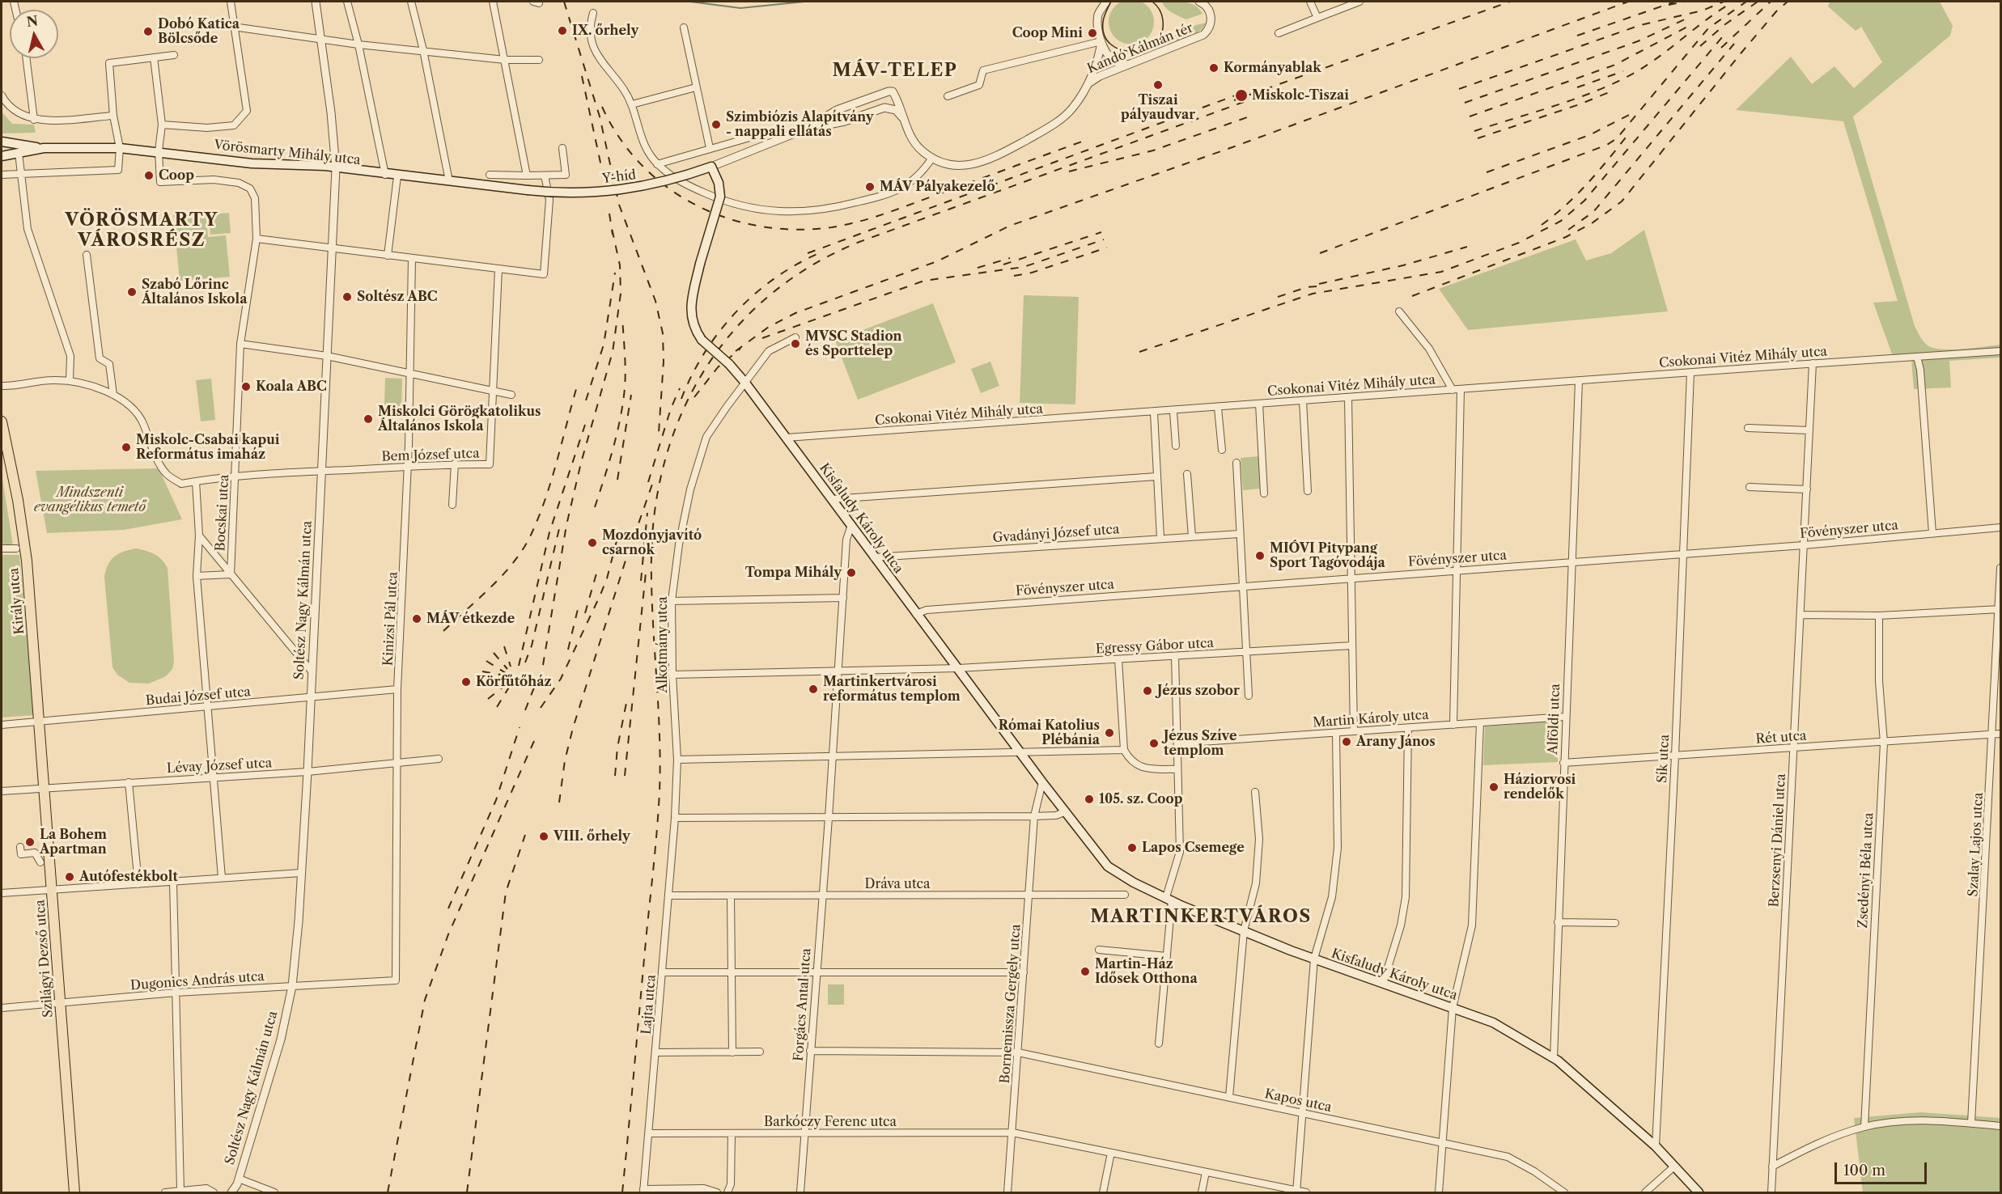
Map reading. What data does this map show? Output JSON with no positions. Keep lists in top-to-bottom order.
{
  "streets": {
    "main road": [
      "Vörösmarty Mihály utca",
      "Y-híd",
      "Kisfaludy Károly utca",
      "Király utca",
      "Szilágyi Dezső utca"
    ],
    "street": [
      "Kandó Kálmán tér",
      "Csokonai Vitéz Mihály utca",
      "Bem József utca",
      "Bocskai utca",
      "Fövényszer utca",
      "Gvadányi József utca",
      "Soltész Nagy Kálmán utca",
      "Kinizsi Pál utca",
      "Alkotmány utca",
      "Egressy Gábor utca",
      "Budai József utca",
      "Martin Károly utca",
      "Alföldi utca",
      "Rét utca",
      "Sík utca",
      "Lévay József utca",
      "Berzsenyi Dániel utca",
      "Szalay Lajos utca",
      "Zsedényi Béla utca",
      "Dráva utca",
      "Dugonics András utca",
      "Bornemissza Gergely utca",
      "Lajta utca",
      "Forgács Antal utca",
      "Kapos utca",
      "Barkóczy Ferenc utca"
    ]
  },
  "crossings": [
    ["Vörösmarty Mihály utca", "Y-híd"],
    ["Vörösmarty Mihály utca", "Bocskai utca"],
    ["Vörösmarty Mihály utca", "Soltész Nagy Kálmán utca"],
    ["Y-híd", "Kisfaludy Károly utca"],
    ["Csokonai Vitéz Mihály utca", "Kisfaludy Károly utca"],
    ["Csokonai Vitéz Mihály utca", "Alföldi utca"],
    ["Csokonai Vitéz Mihály utca", "Sík utca"],
    ["Csokonai Vitéz Mihály utca", "Berzsenyi Dániel utca"],
    ["Bem József utca", "Bocskai utca"],
    ["Bem József utca", "Soltész Nagy Kálmán utca"],
    ["Bem József utca", "Kinizsi Pál utca"],
    ["Kisfaludy Károly utca", "Fövényszer utca"],
    ["Kisfaludy Károly utca", "Gvadányi József utca"],
    ["Kisfaludy Károly utca", "Alkotmány utca"],
    ["Kisfaludy Károly utca", "Egressy Gábor utca"],
    ["Kisfaludy Károly utca", "Alföldi utca"],
    ["Kisfaludy Károly utca", "Sík utca"],
    ["Kisfaludy Károly utca", "Forgács Antal utca"],
    ["Fövényszer utca", "Alföldi utca"],
    ["Fövényszer utca", "Sík utca"],
    ["Fövényszer utca", "Berzsenyi Dániel utca"],
    ["Soltész Nagy Kálmán utca", "Budai József utca"],
    ["Soltész Nagy Kálmán utca", "Lévay József utca"],
    ["Soltész Nagy Kálmán utca", "Dugonics András utca"],
    ["Király utca", "Budai József utca"],
    ["Király utca", "Szilágyi Dezső utca"],
    ["Kinizsi Pál utca", "Budai József utca"],
    ["Kinizsi Pál utca", "Lévay József utca"],
    ["Kinizsi Pál utca", "Dugonics András utca"],
    ["Alkotmány utca", "Egressy Gábor utca"],
    ["Alkotmány utca", "Lajta utca"],
    ["Egressy Gábor utca", "Forgács Antal utca"],
    ["Budai József utca", "Szilágyi Dezső utca"],
    ["Martin Károly utca", "Alföldi utca"],
    ["Alföldi utca", "Rét utca"],
    ["Rét utca", "Sík utca"],
    ["Rét utca", "Berzsenyi Dániel utca"],
    ["Rét utca", "Szalay Lajos utca"],
    ["Rét utca", "Zsedényi Béla utca"],
    ["Lévay József utca", "Szilágyi Dezső utca"],
    ["Dráva utca", "Bornemissza Gergely utca"],
    ["Dráva utca", "Lajta utca"],
    ["Dráva utca", "Forgács Antal utca"],
    ["Szilágyi Dezső utca", "Dugonics András utca"],
    ["Bornemissza Gergely utca", "Kapos utca"],
    ["Bornemissza Gergely utca", "Barkóczy Ferenc utca"],
    ["Lajta utca", "Barkóczy Ferenc utca"],
    ["Forgács Antal utca", "Kapos utca"],
    ["Forgács Antal utca", "Barkóczy Ferenc utca"]
  ],
  "districts": ["MÁV-TELEP", "VÖRÖSMARTY VÁROSRÉSZ", "MARTINKERTVÁROS"],
  "parks": ["Mindszenti evangélikus temető"],
  "places": [
    "IX. őrhely",
    "Dobó Katica Bölcsőde",
    "Coop Mini",
    "Kormányablak",
    "Tiszai pályaudvar",
    "Miskolc-Tiszai",
    "Szimbiózis Alapítvány - nappali ellátás",
    "Coop",
    "MÁV Pályakezelő",
    "Szabó Lőrinc Általános Iskola",
    "Soltész ABC",
    "MVSC Stadion és Sporttelep",
    "Koala ABC",
    "Miskolci Görögkatolikus Általános Iskola",
    "Miskolc-Csabai kapui Református imaház",
    "Mozdonyjavító csarnok",
    "MIÓVI Pitypang Sport Tagóvodája",
    "Tompa Mihály",
    "MÁV étkezde",
    "Körfűtőház",
    "Martinkertvárosi református templom",
    "Jézus szobor",
    "Római Katolius Plébánia",
    "Arany János",
    "Jézus Szíve templom",
    "Háziorvosi rendelők",
    "105. sz. Coop",
    "VIII. őrhely",
    "La Bohem Apartman",
    "Lapos Csemege",
    "Autófestékbolt",
    "Martin-Ház Idősek Otthona"
  ],
  "scale_bar": "100 m",
  "north": "top"
}
